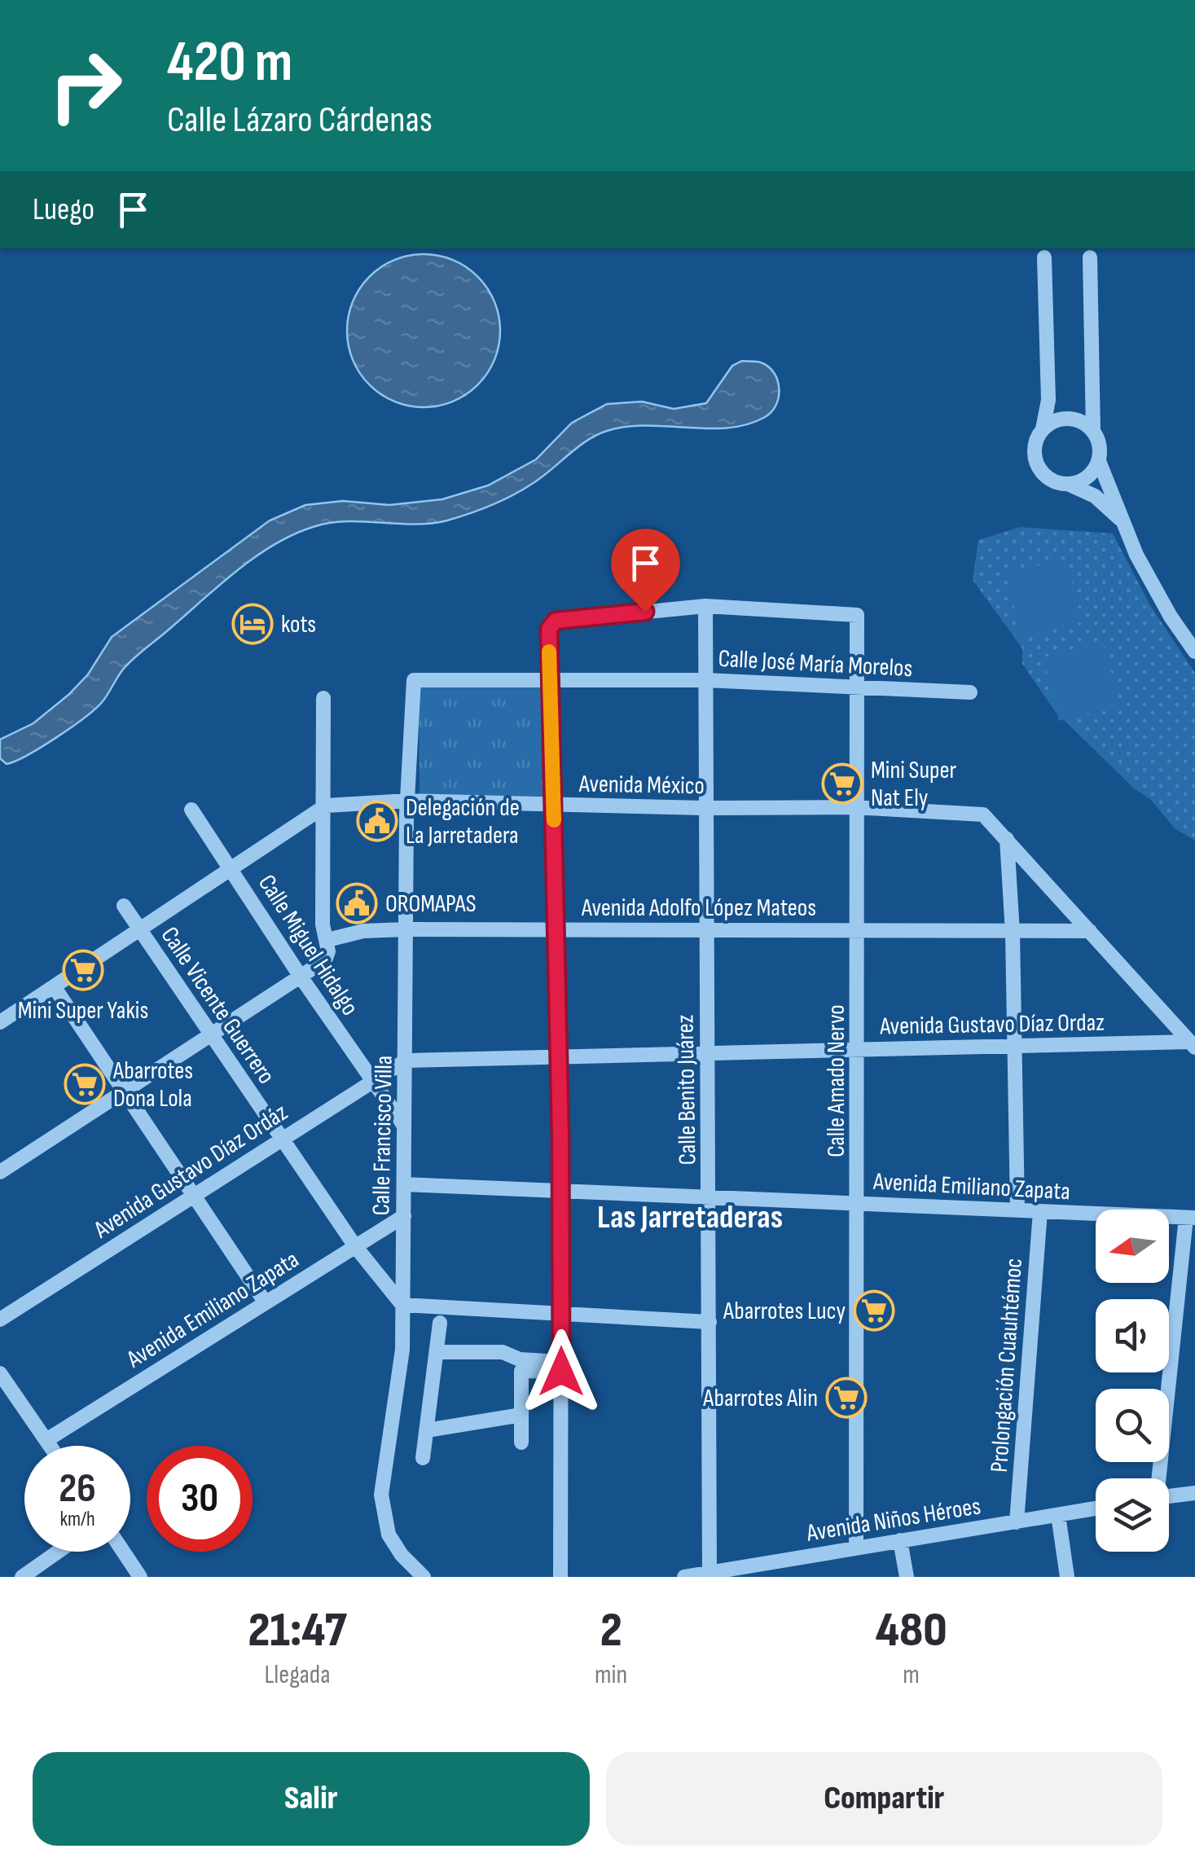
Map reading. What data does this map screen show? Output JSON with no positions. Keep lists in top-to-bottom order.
{
  "streets": {
    "street": [
      "Calle José María Morelos",
      "Avenida México",
      "Avenida Adolfo López Mateos",
      "Calle Miguel Hidalgo",
      "Calle Vicente Guerrero",
      "Avenida Gustavo Díaz Ordaz",
      "Calle Amado Nervo",
      "Calle Benito Juárez",
      "Calle Francisco Villa",
      "Avenida Gustavo Díaz Ordáz",
      "Avenida Emiliano Zapata",
      "Prolongación Cuauhtémoc",
      "Avenida Niños Héroes"
    ]
  },
  "crossings": [
    ["Calle José María Morelos", "Calle Amado Nervo"],
    ["Calle José María Morelos", "Calle Benito Juárez"],
    ["Calle José María Morelos", "Calle Francisco Villa"],
    ["Avenida México", "Avenida Adolfo López Mateos"],
    ["Avenida México", "Avenida Gustavo Díaz Ordaz"],
    ["Avenida México", "Calle Amado Nervo"],
    ["Avenida México", "Calle Benito Juárez"],
    ["Avenida México", "Calle Francisco Villa"],
    ["Avenida Adolfo López Mateos", "Calle Amado Nervo"],
    ["Avenida Adolfo López Mateos", "Calle Benito Juárez"],
    ["Avenida Adolfo López Mateos", "Calle Francisco Villa"],
    ["Calle Miguel Hidalgo", "Calle Francisco Villa"],
    ["Calle Miguel Hidalgo", "Avenida Gustavo Díaz Ordáz"],
    ["Calle Vicente Guerrero", "Calle Francisco Villa"],
    ["Calle Vicente Guerrero", "Avenida Gustavo Díaz Ordáz"],
    ["Calle Vicente Guerrero", "Avenida Emiliano Zapata"],
    ["Avenida Gustavo Díaz Ordaz", "Calle Amado Nervo"],
    ["Avenida Gustavo Díaz Ordaz", "Calle Benito Juárez"],
    ["Avenida Gustavo Díaz Ordaz", "Calle Francisco Villa"],
    ["Avenida Gustavo Díaz Ordaz", "Avenida Gustavo Díaz Ordáz"],
    ["Calle Amado Nervo", "Calle Benito Juárez"],
    ["Calle Amado Nervo", "Avenida Emiliano Zapata"],
    ["Calle Amado Nervo", "Avenida Niños Héroes"],
    ["Calle Benito Juárez", "Avenida Emiliano Zapata"],
    ["Calle Benito Juárez", "Avenida Niños Héroes"],
    ["Calle Francisco Villa", "Avenida Gustavo Díaz Ordáz"],
    ["Calle Francisco Villa", "Avenida Emiliano Zapata"],
    ["Avenida Emiliano Zapata", "Prolongación Cuauhtémoc"],
    ["Prolongación Cuauhtémoc", "Avenida Niños Héroes"]
  ],
  "districts": ["Las Jarretaderas"],
  "places": {
    "hotel": ["kots"],
    "supermarket": [
      "Mini Super Nat Ely",
      "Mini Super Yakis",
      "Abarrotes Dona Lola",
      "Abarrotes Lucy",
      "Abarrotes Alin"
    ],
    "public building": ["Delegación de La Jarretadera", "OROMAPAS"]
  },
  "north": "left",
  "page": {
    "turn": ["420 m", "Calle Lázaro Cárdenas"],
    "then": "Luego",
    "speed": "26 km/h",
    "limit": "30",
    "eta": [
      "21:47",
      "Llegada",
      "2",
      "min",
      "480",
      "m"
    ],
    "buttons": ["Salir", "Compartir"]
  }
}
